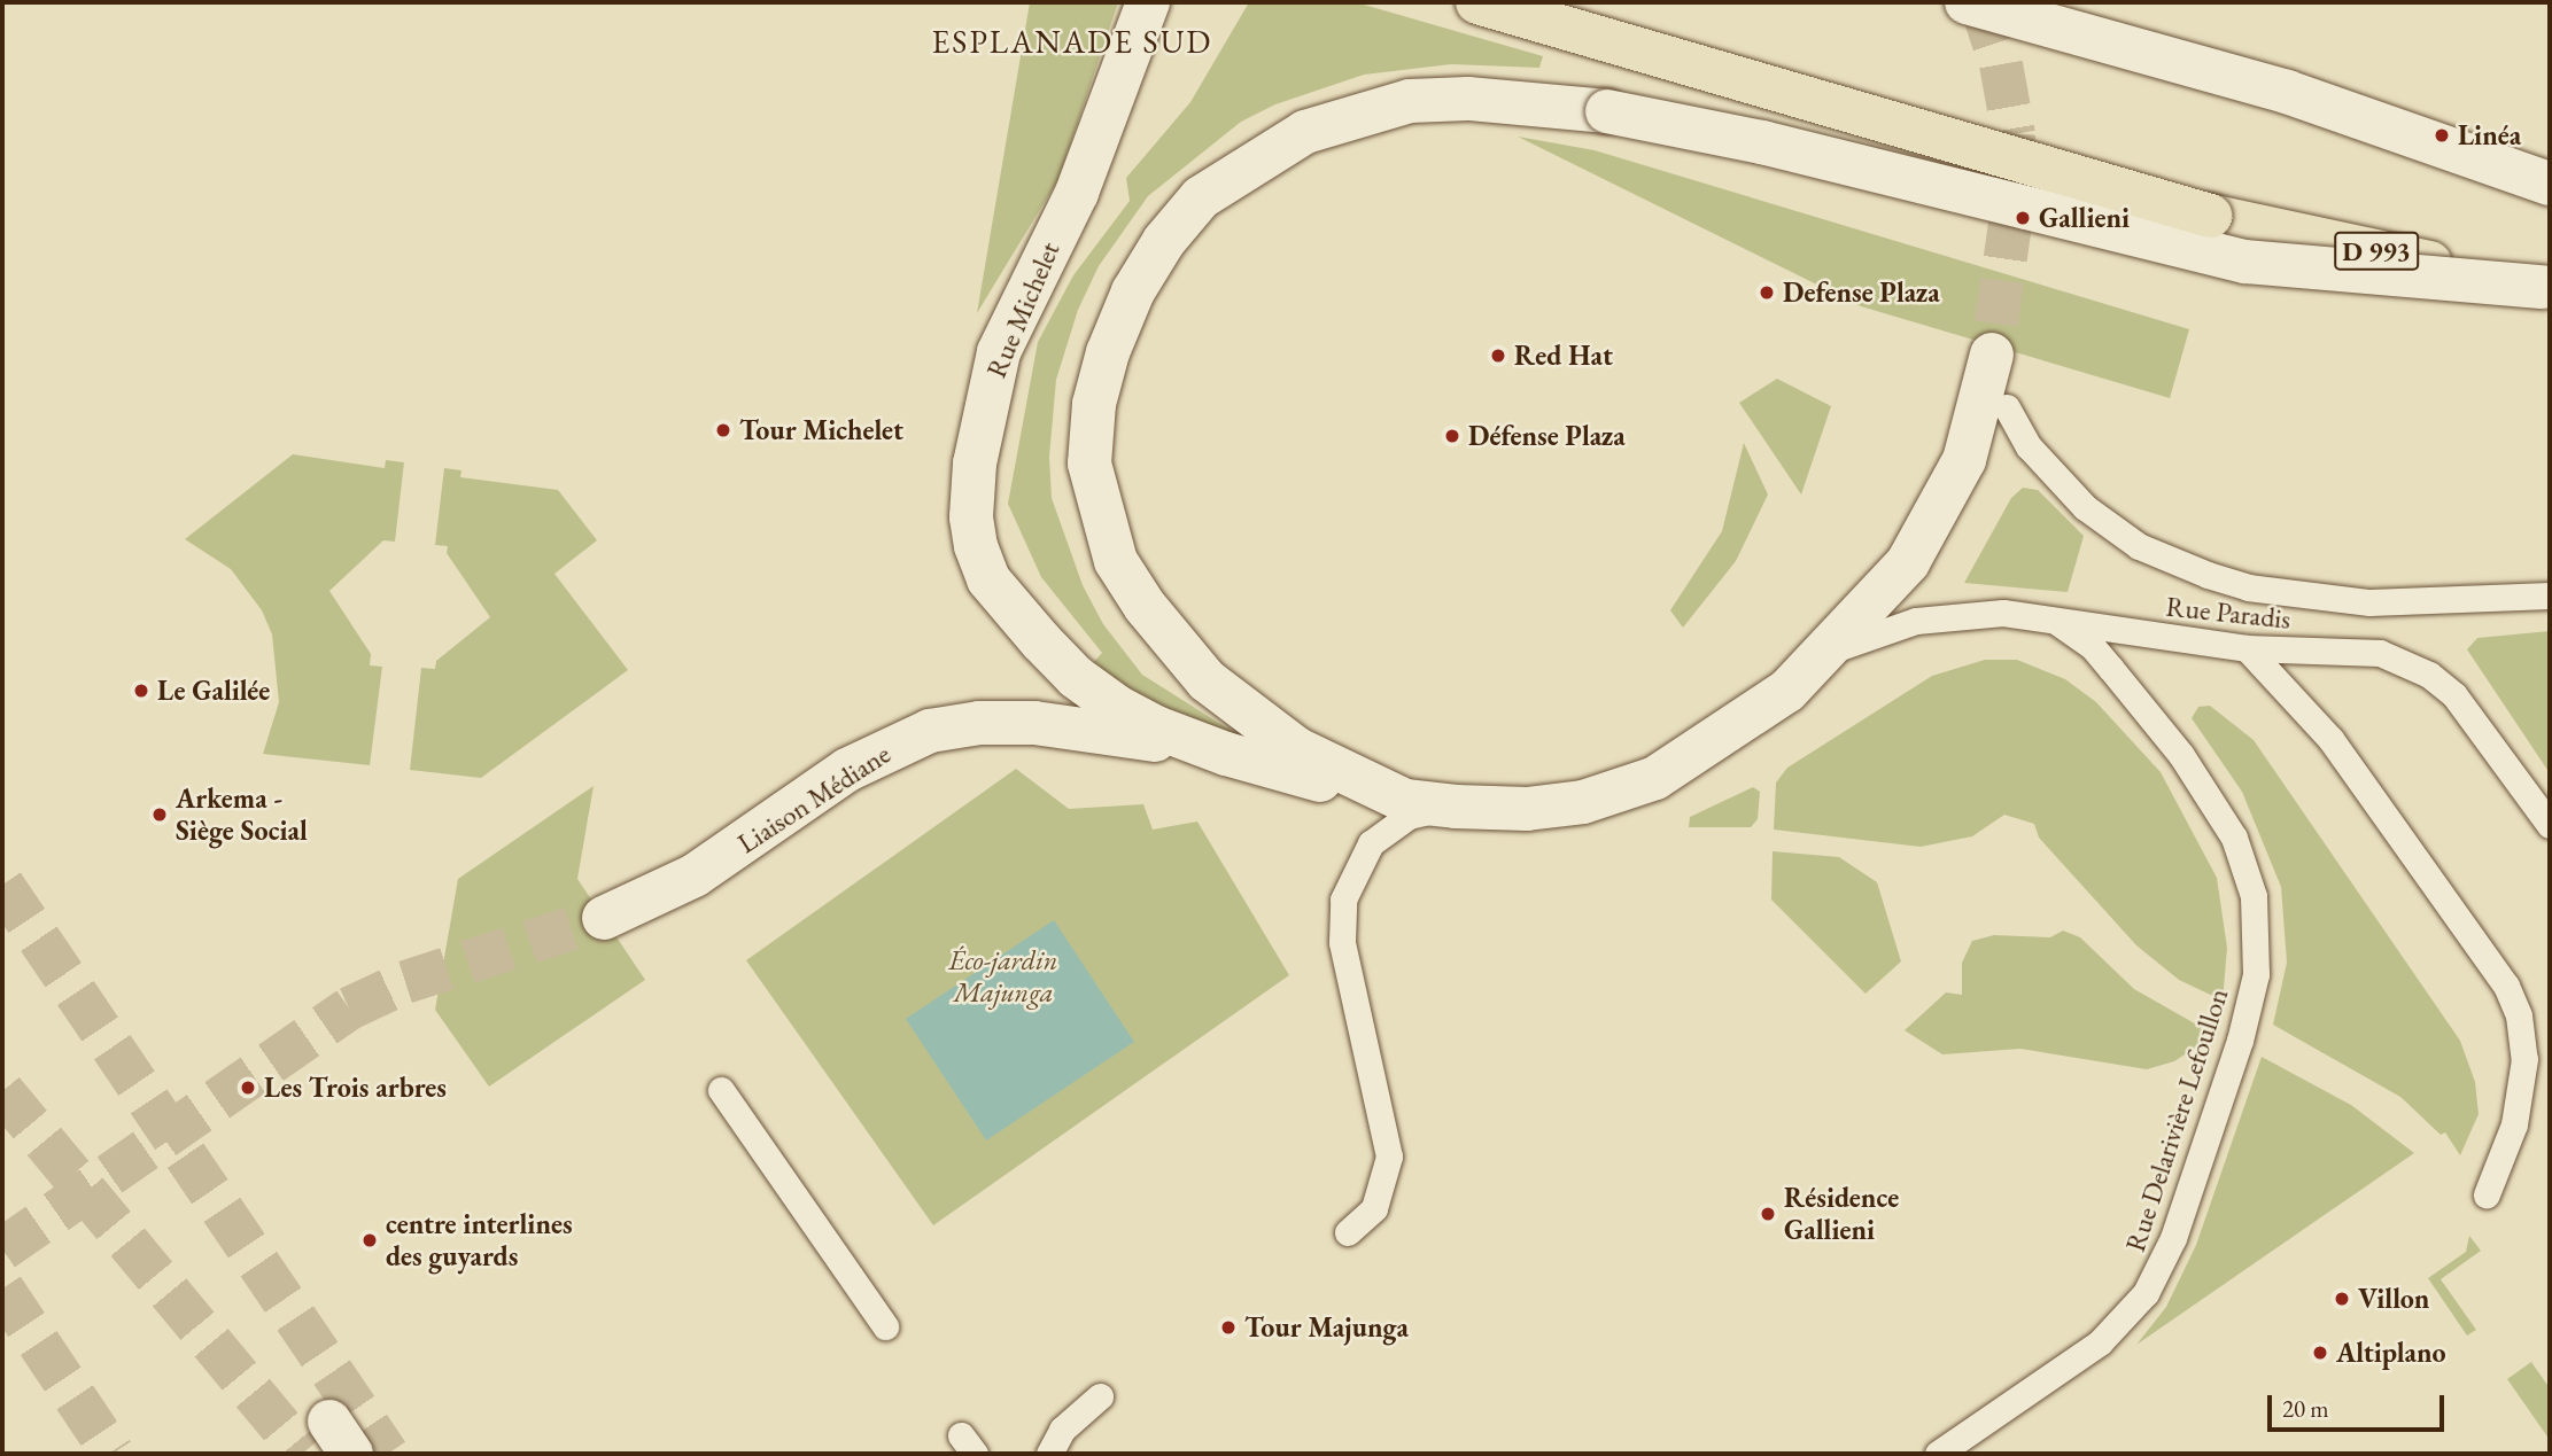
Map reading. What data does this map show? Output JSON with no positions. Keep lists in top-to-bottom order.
{
  "streets": {
    "main road": ["D 993"],
    "street": ["Rue Michelet", "Liaison Médiane"],
    "lane": ["Rue Paradis", "Rue Delarivière Lefoullon"]
  },
  "crossings": [
    ["Rue Michelet", "Liaison Médiane"],
    ["Rue Paradis", "Rue Delarivière Lefoullon"]
  ],
  "districts": ["ESPLANADE SUD"],
  "parks": ["Éco-jardin Majunga"],
  "places": [
    "Linéa",
    "Gallieni",
    "Defense Plaza",
    "Red Hat",
    "Tour Michelet",
    "Défense Plaza",
    "Le Galilée",
    "Arkema - Siège Social",
    "Les Trois arbres",
    "Résidence Gallieni",
    "centre interlines des guyards",
    "Villon",
    "Tour Majunga",
    "Altiplano"
  ],
  "scale_bar": "20 m"
}
